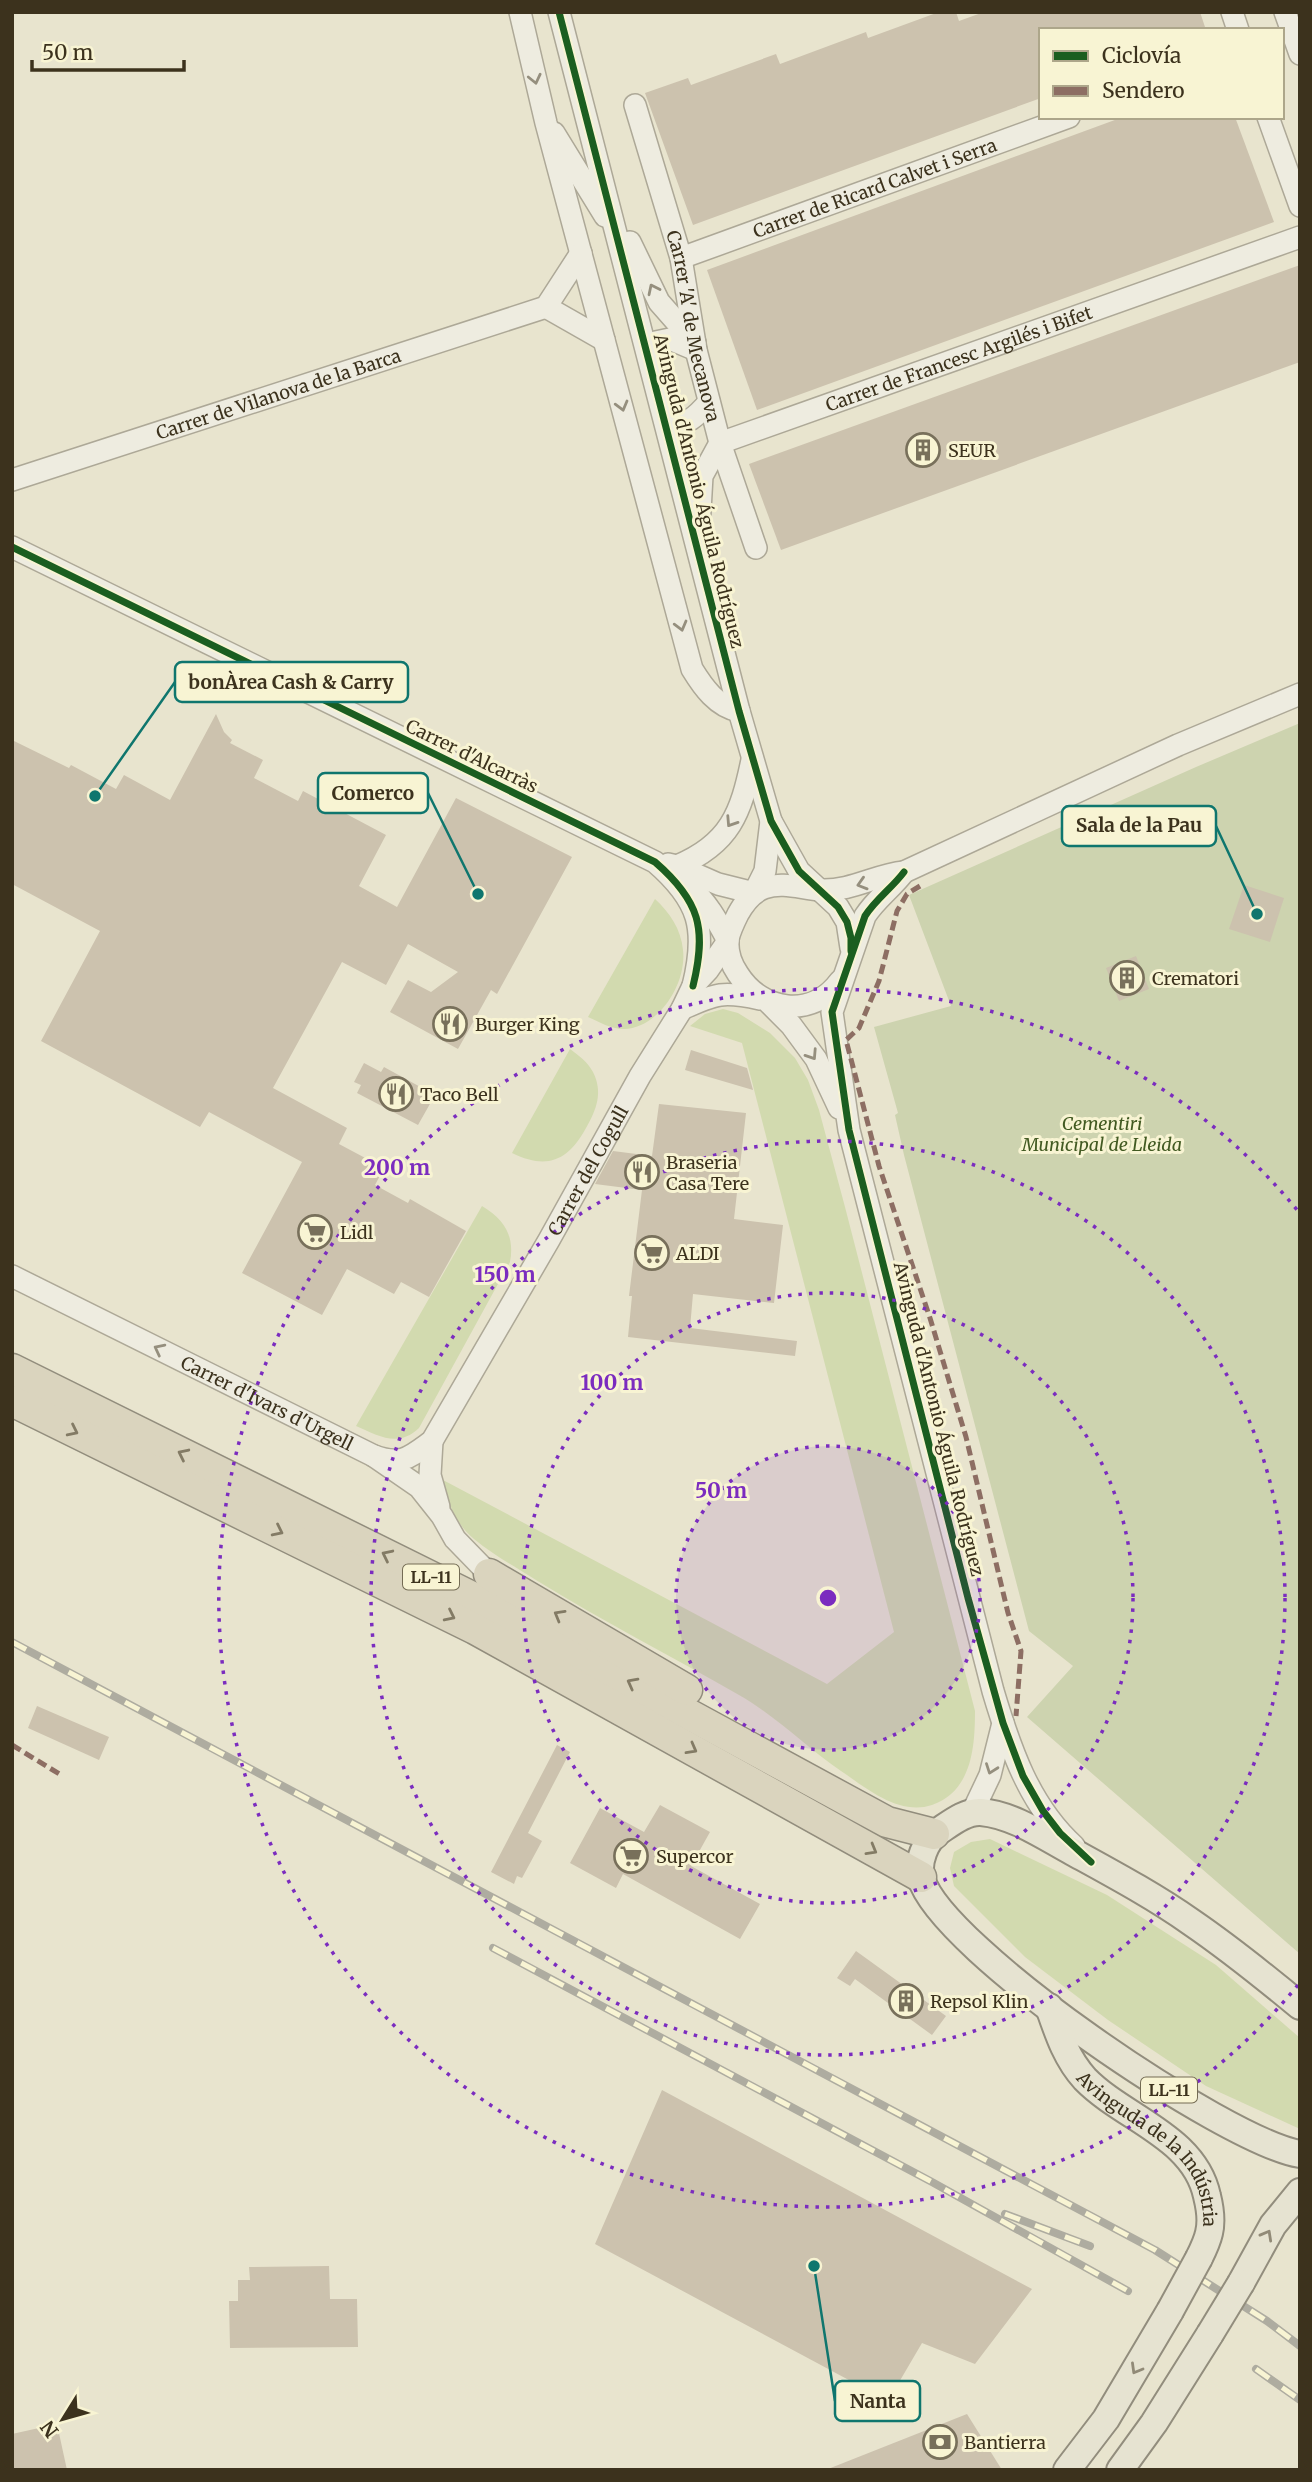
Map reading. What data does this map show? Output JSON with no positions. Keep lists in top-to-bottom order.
{
  "streets": {
    "highway": ["LL-11"],
    "main road": ["Avinguda de la Indústria"],
    "street": [
      "Carrer de Ricard Calvet i Serra",
      "Carrer 'A' de Mecanova",
      "Carrer de Francesc Argilés i Bifet",
      "Carrer de Vilanova de la Barca",
      "Avinguda d'Antonio Águila Rodríguez",
      "Carrer d'Alcarràs",
      "Carrer del Cogull",
      "Carrer d'Ivars d'Urgell"
    ]
  },
  "crossings": [
    ["Carrer de Ricard Calvet i Serra", "Carrer 'A' de Mecanova"],
    ["Carrer 'A' de Mecanova", "Carrer de Francesc Argilés i Bifet"],
    ["Avinguda d'Antonio Águila Rodríguez", "Carrer d'Alcarràs"],
    ["Avinguda d'Antonio Águila Rodríguez", "Carrer del Cogull"],
    ["Carrer d'Alcarràs", "Carrer del Cogull"],
    ["LL-11", "Avinguda de la Indústria"]
  ],
  "one_way": ["Carrer d'Ivars d'Urgell", "Avinguda de la Indústria"],
  "parks": ["Cementiri Municipal de Lleida"],
  "places": {
    "building": ["SEUR", "Crematori", "Repsol Klin"],
    "other": [
      "bonÀrea Cash & Carry",
      "Comerco",
      "Sala de la Pau",
      "Nanta"
    ],
    "restaurant": ["Burger King", "Taco Bell", "Braseria Casa Tere"],
    "supermarket": ["Lidl", "ALDI", "Supercor"],
    "bank": ["Bantierra"]
  },
  "legend": ["Ciclovía", "Sendero"],
  "scale_bar": "50 m",
  "north": "bottom left",
  "rings": [
    "200 m",
    "150 m",
    "100 m",
    "50 m"
  ]
}
